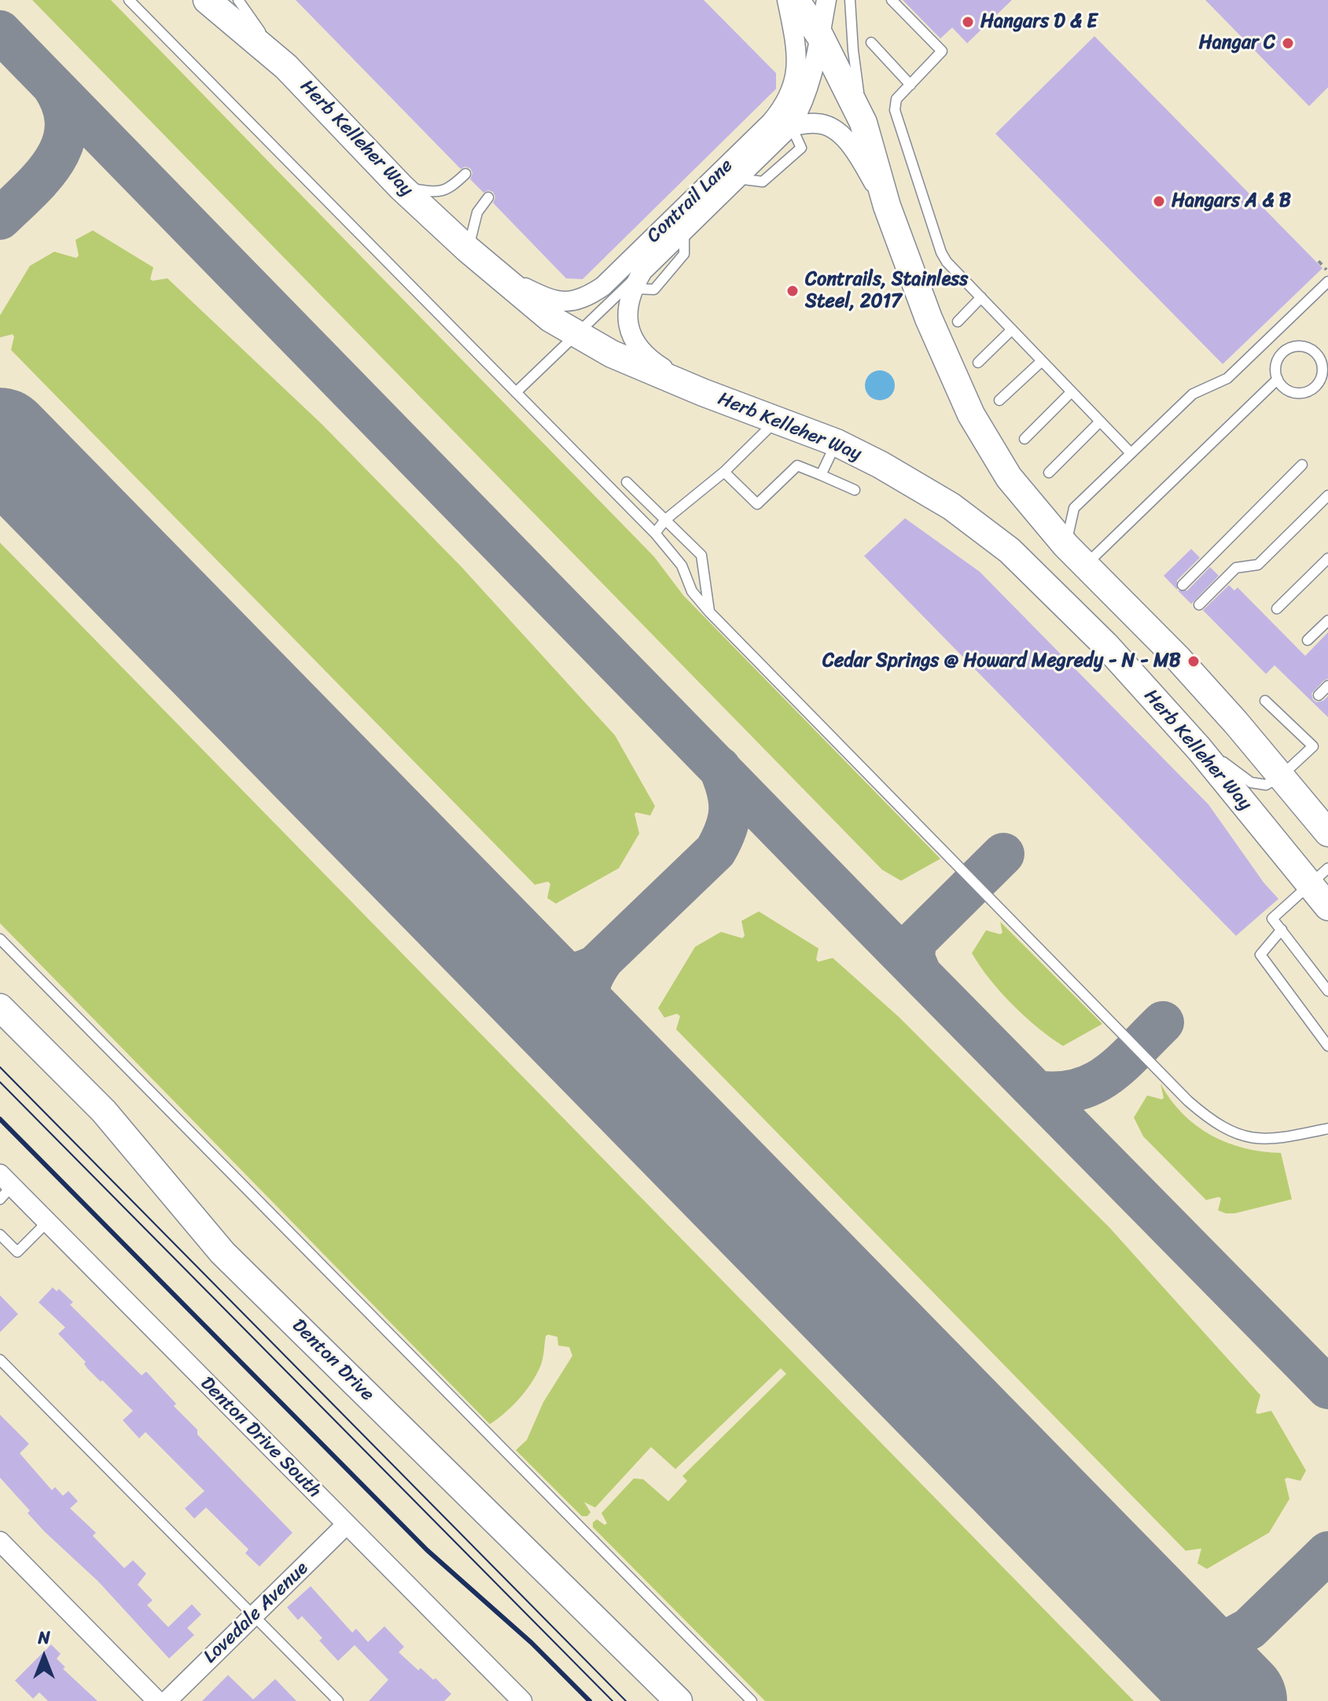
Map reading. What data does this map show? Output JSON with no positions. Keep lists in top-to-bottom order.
{
  "streets": {
    "main road": ["Herb Kelleher Way", "Denton Drive"],
    "street": ["Contrail Lane", "Denton Drive South", "Lovedale Avenue"]
  },
  "crossings": [
    ["Herb Kelleher Way", "Contrail Lane"],
    ["Denton Drive South", "Lovedale Avenue"]
  ],
  "places": [
    "Hangars D & E",
    "Hangar C",
    "Hangars A & B",
    "Contrails, Stainless Steel, 2017",
    "Cedar Springs @ Howard Megredy - N - MB"
  ],
  "north": "top"
}
